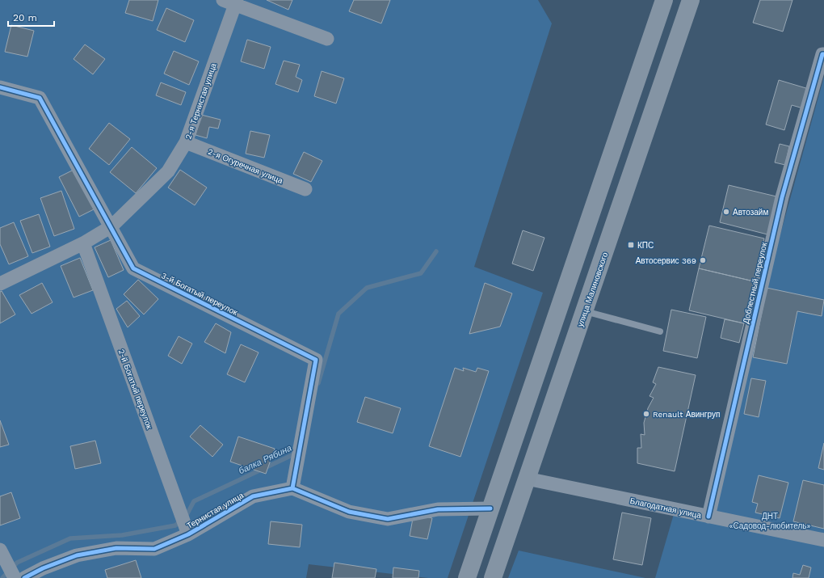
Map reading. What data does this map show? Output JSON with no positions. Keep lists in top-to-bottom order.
{
  "streets": {
    "highway": ["улица Малиновского"],
    "street": [
      "2-я Тернистая улица",
      "2-я Огуречная улица",
      "Доблестный переулок",
      "3-й Богатый переулок",
      "2-й Богатый переулок",
      "Благодатная улица",
      "Тернистая улица"
    ]
  },
  "crossings": [
    ["2-я Тернистая улица", "2-я Огуречная улица"],
    ["2-я Тернистая улица", "3-й Богатый переулок"],
    ["2-я Тернистая улица", "2-й Богатый переулок"],
    ["Доблестный переулок", "Благодатная улица"],
    ["улица Малиновского", "Благодатная улица"],
    ["3-й Богатый переулок", "Тернистая улица"],
    ["2-й Богатый переулок", "Тернистая улица"]
  ],
  "water": ["балка Рябина"],
  "parks": ["ДНТ «Садовод-любитель»"],
  "places": {
    "other": ["Автозайм", "Автосервис 369", "Renault Авингруп"],
    "transit": ["КПС"]
  },
  "scale_bar": "20 m"
}
